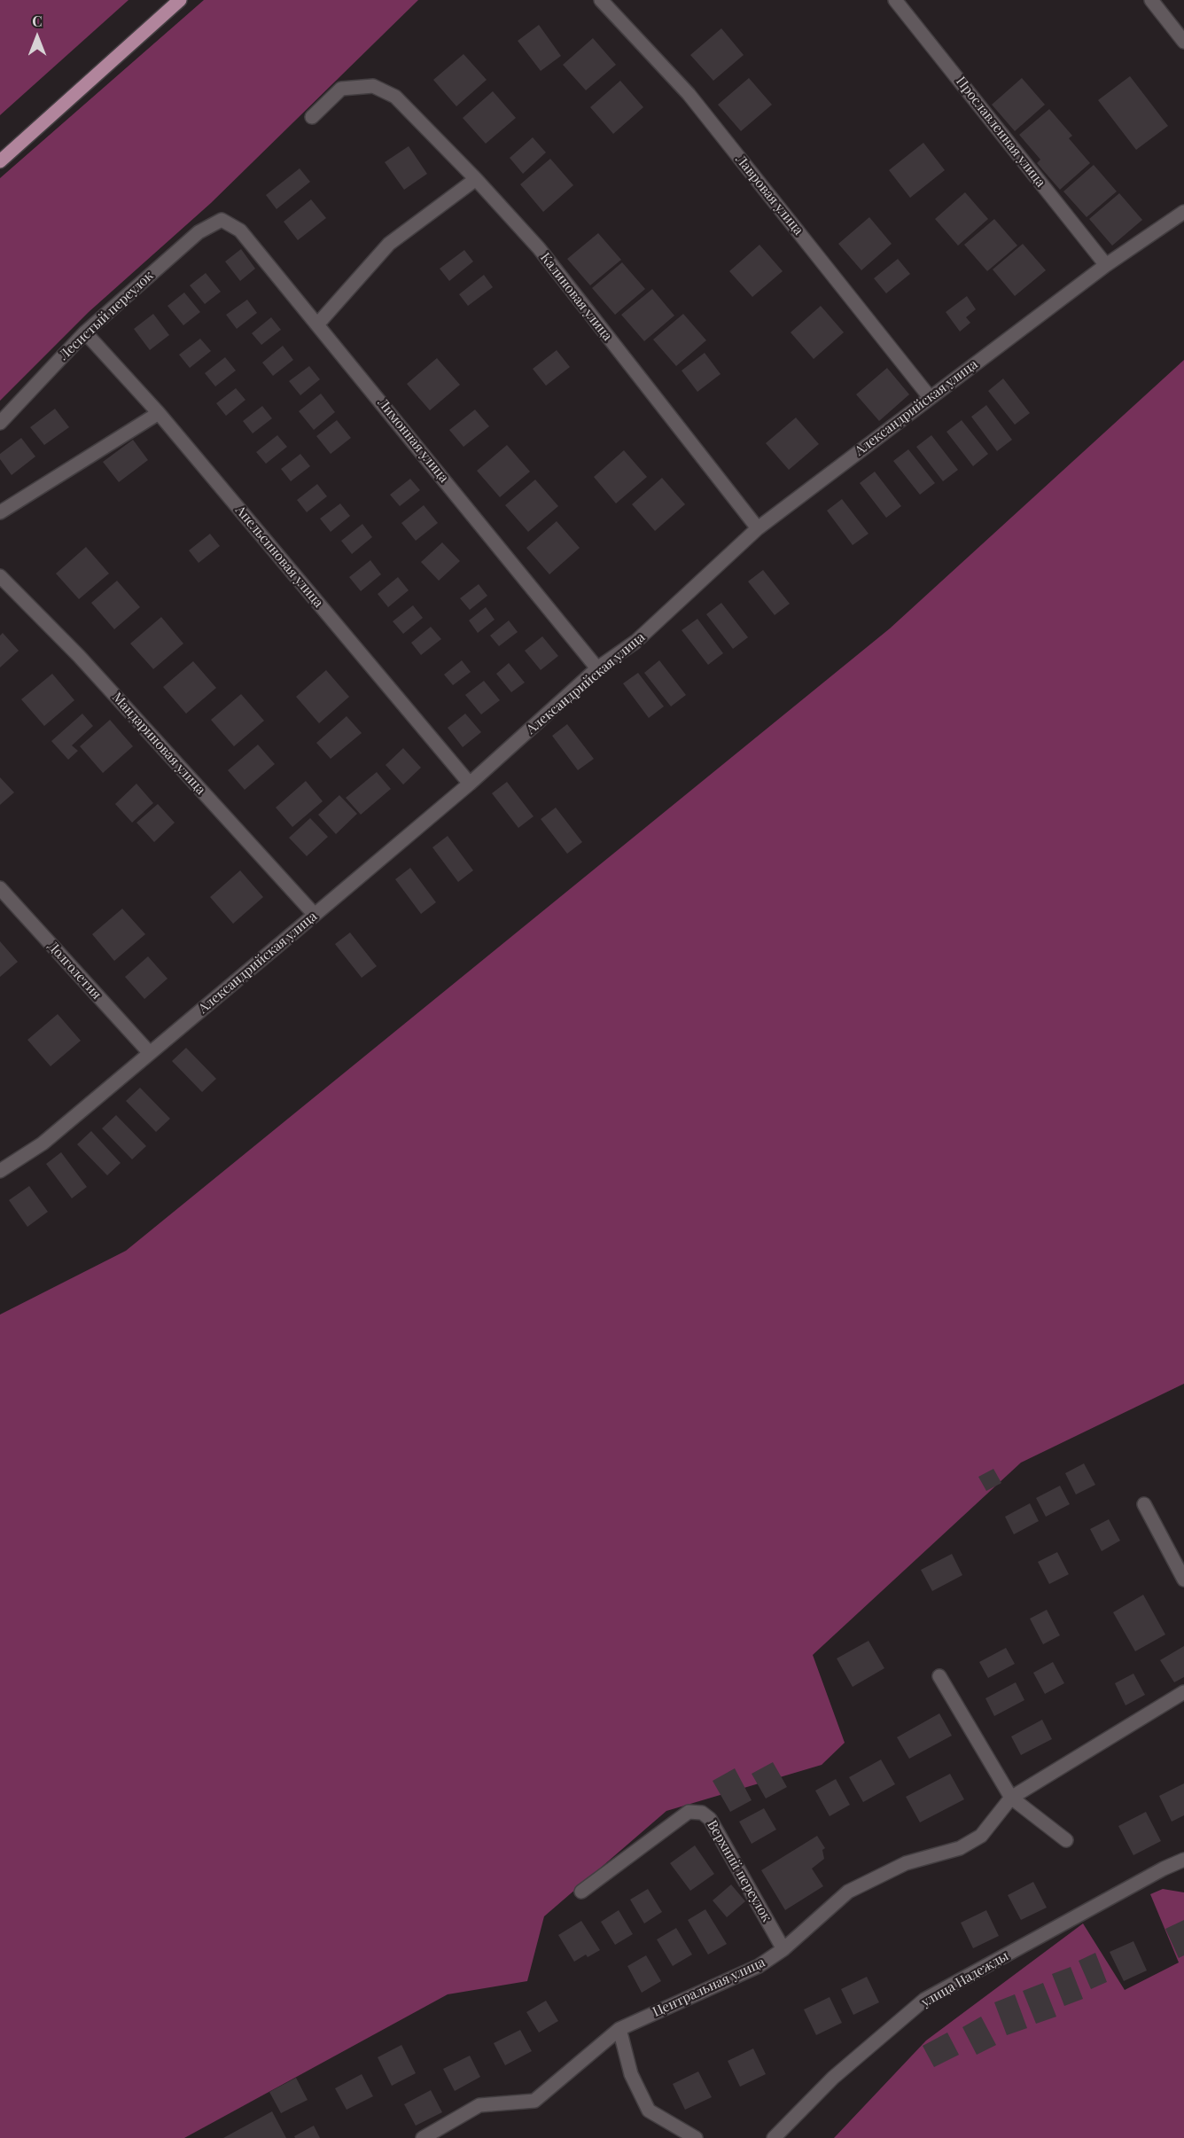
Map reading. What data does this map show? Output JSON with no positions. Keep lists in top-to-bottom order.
{
  "streets": {
    "street": [
      "Прославленная улица",
      "Лавровая улица",
      "Калиновая улица",
      "Лесистый переулок",
      "Александрийская улица",
      "Лимонная улица",
      "Апельсиновая улица",
      "Мандариновая улица",
      "Долголетия",
      "Верхний переулок",
      "улица Надежды",
      "Центральная улица"
    ]
  },
  "crossings": [
    ["Прославленная улица", "Александрийская улица"],
    ["Лавровая улица", "Александрийская улица"],
    ["Калиновая улица", "Александрийская улица"],
    ["Лесистый переулок", "Лимонная улица"],
    ["Лесистый переулок", "Апельсиновая улица"],
    ["Александрийская улица", "Лимонная улица"],
    ["Александрийская улица", "Апельсиновая улица"],
    ["Александрийская улица", "Мандариновая улица"],
    ["Александрийская улица", "Долголетия"],
    ["Верхний переулок", "Центральная улица"]
  ],
  "north": "top"
}
